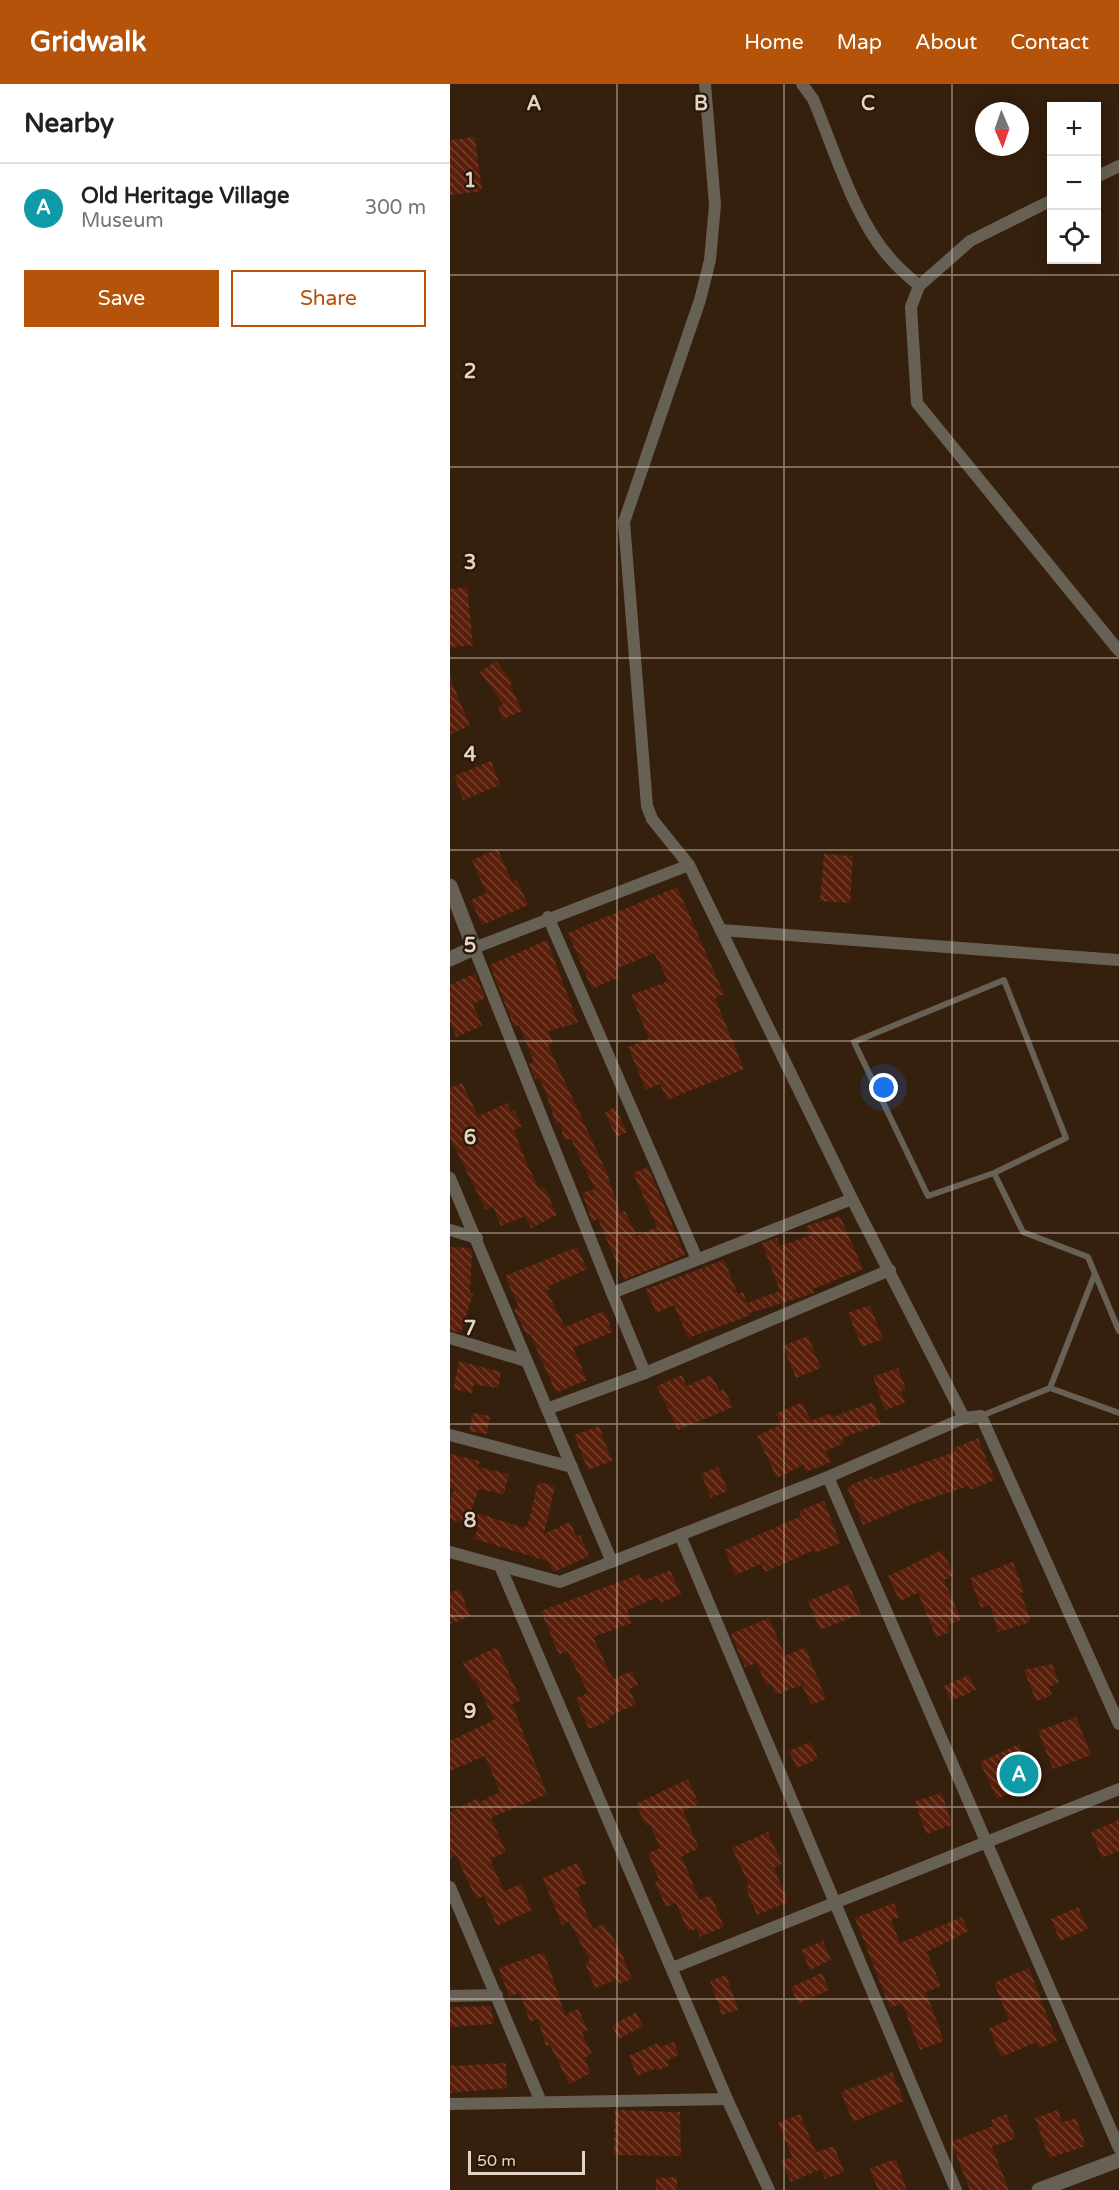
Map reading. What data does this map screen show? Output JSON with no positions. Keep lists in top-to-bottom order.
{
  "scale_bar": "50 m",
  "north": "bottom",
  "page": {
    "header": "Gridwalk",
    "nav": [
      "Home",
      "Map",
      "About",
      "Contact"
    ],
    "heading": "Nearby",
    "map_buttons": ["+", "−"],
    "list": [
      {
        "mark": "A",
        "name": "Old Heritage Village",
        "note": "Museum",
        "value": "300 m"
      }
    ],
    "buttons": ["Save", "Share"],
    "pins": "A",
    "scale": "50 m"
  },
  "grid": {
    "columns": ["A", "B", "C"],
    "rows": [
      "1",
      "2",
      "3",
      "4",
      "5",
      "6",
      "7",
      "8",
      "9"
    ]
  }
}
